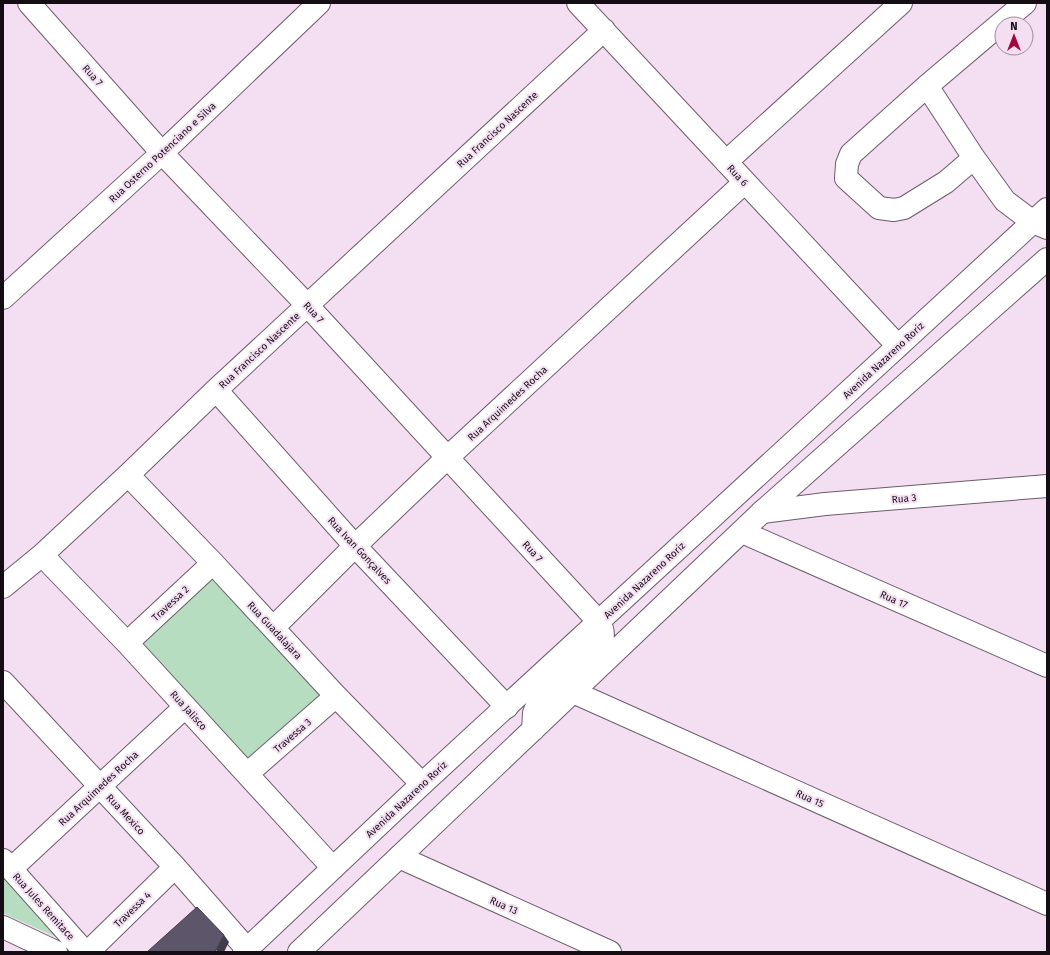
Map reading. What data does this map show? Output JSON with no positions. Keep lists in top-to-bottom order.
{
  "streets": {
    "street": [
      "Rua 7",
      "Rua Francisco Nascente",
      "Rua Osterno Potenciano e Silva",
      "Rua 6",
      "Avenida Nazareno Roriz",
      "Rua Arquimedes Rocha",
      "Rua 3",
      "Rua Ivan Gonçalves",
      "Rua 17",
      "Travessa 2",
      "Rua Guadalajara",
      "Rua Jalisco",
      "Travessa 3",
      "Rua 15",
      "Rua Mexico",
      "Rua 13",
      "Rua Jules Remitace",
      "Travessa 4"
    ]
  },
  "crossings": [
    ["Rua 7", "Rua Francisco Nascente"],
    ["Rua 7", "Rua Osterno Potenciano e Silva"],
    ["Rua 7", "Avenida Nazareno Roriz"],
    ["Rua 7", "Rua Arquimedes Rocha"],
    ["Rua Francisco Nascente", "Rua 6"],
    ["Rua Francisco Nascente", "Rua Ivan Gonçalves"],
    ["Rua Francisco Nascente", "Rua Guadalajara"],
    ["Rua Francisco Nascente", "Rua Jalisco"],
    ["Rua 6", "Avenida Nazareno Roriz"],
    ["Rua 6", "Rua Arquimedes Rocha"],
    ["Avenida Nazareno Roriz", "Rua Ivan Gonçalves"],
    ["Avenida Nazareno Roriz", "Rua Guadalajara"],
    ["Avenida Nazareno Roriz", "Rua Jalisco"],
    ["Avenida Nazareno Roriz", "Rua Mexico"],
    ["Rua Arquimedes Rocha", "Rua Ivan Gonçalves"],
    ["Rua Arquimedes Rocha", "Rua Guadalajara"],
    ["Rua Arquimedes Rocha", "Rua Jalisco"],
    ["Rua Arquimedes Rocha", "Rua Mexico"],
    ["Rua Arquimedes Rocha", "Rua Jules Remitace"],
    ["Travessa 2", "Rua Guadalajara"],
    ["Travessa 2", "Rua Jalisco"],
    ["Rua Guadalajara", "Travessa 3"],
    ["Rua Jalisco", "Travessa 3"],
    ["Rua Mexico", "Travessa 4"]
  ],
  "north": "top"
}
